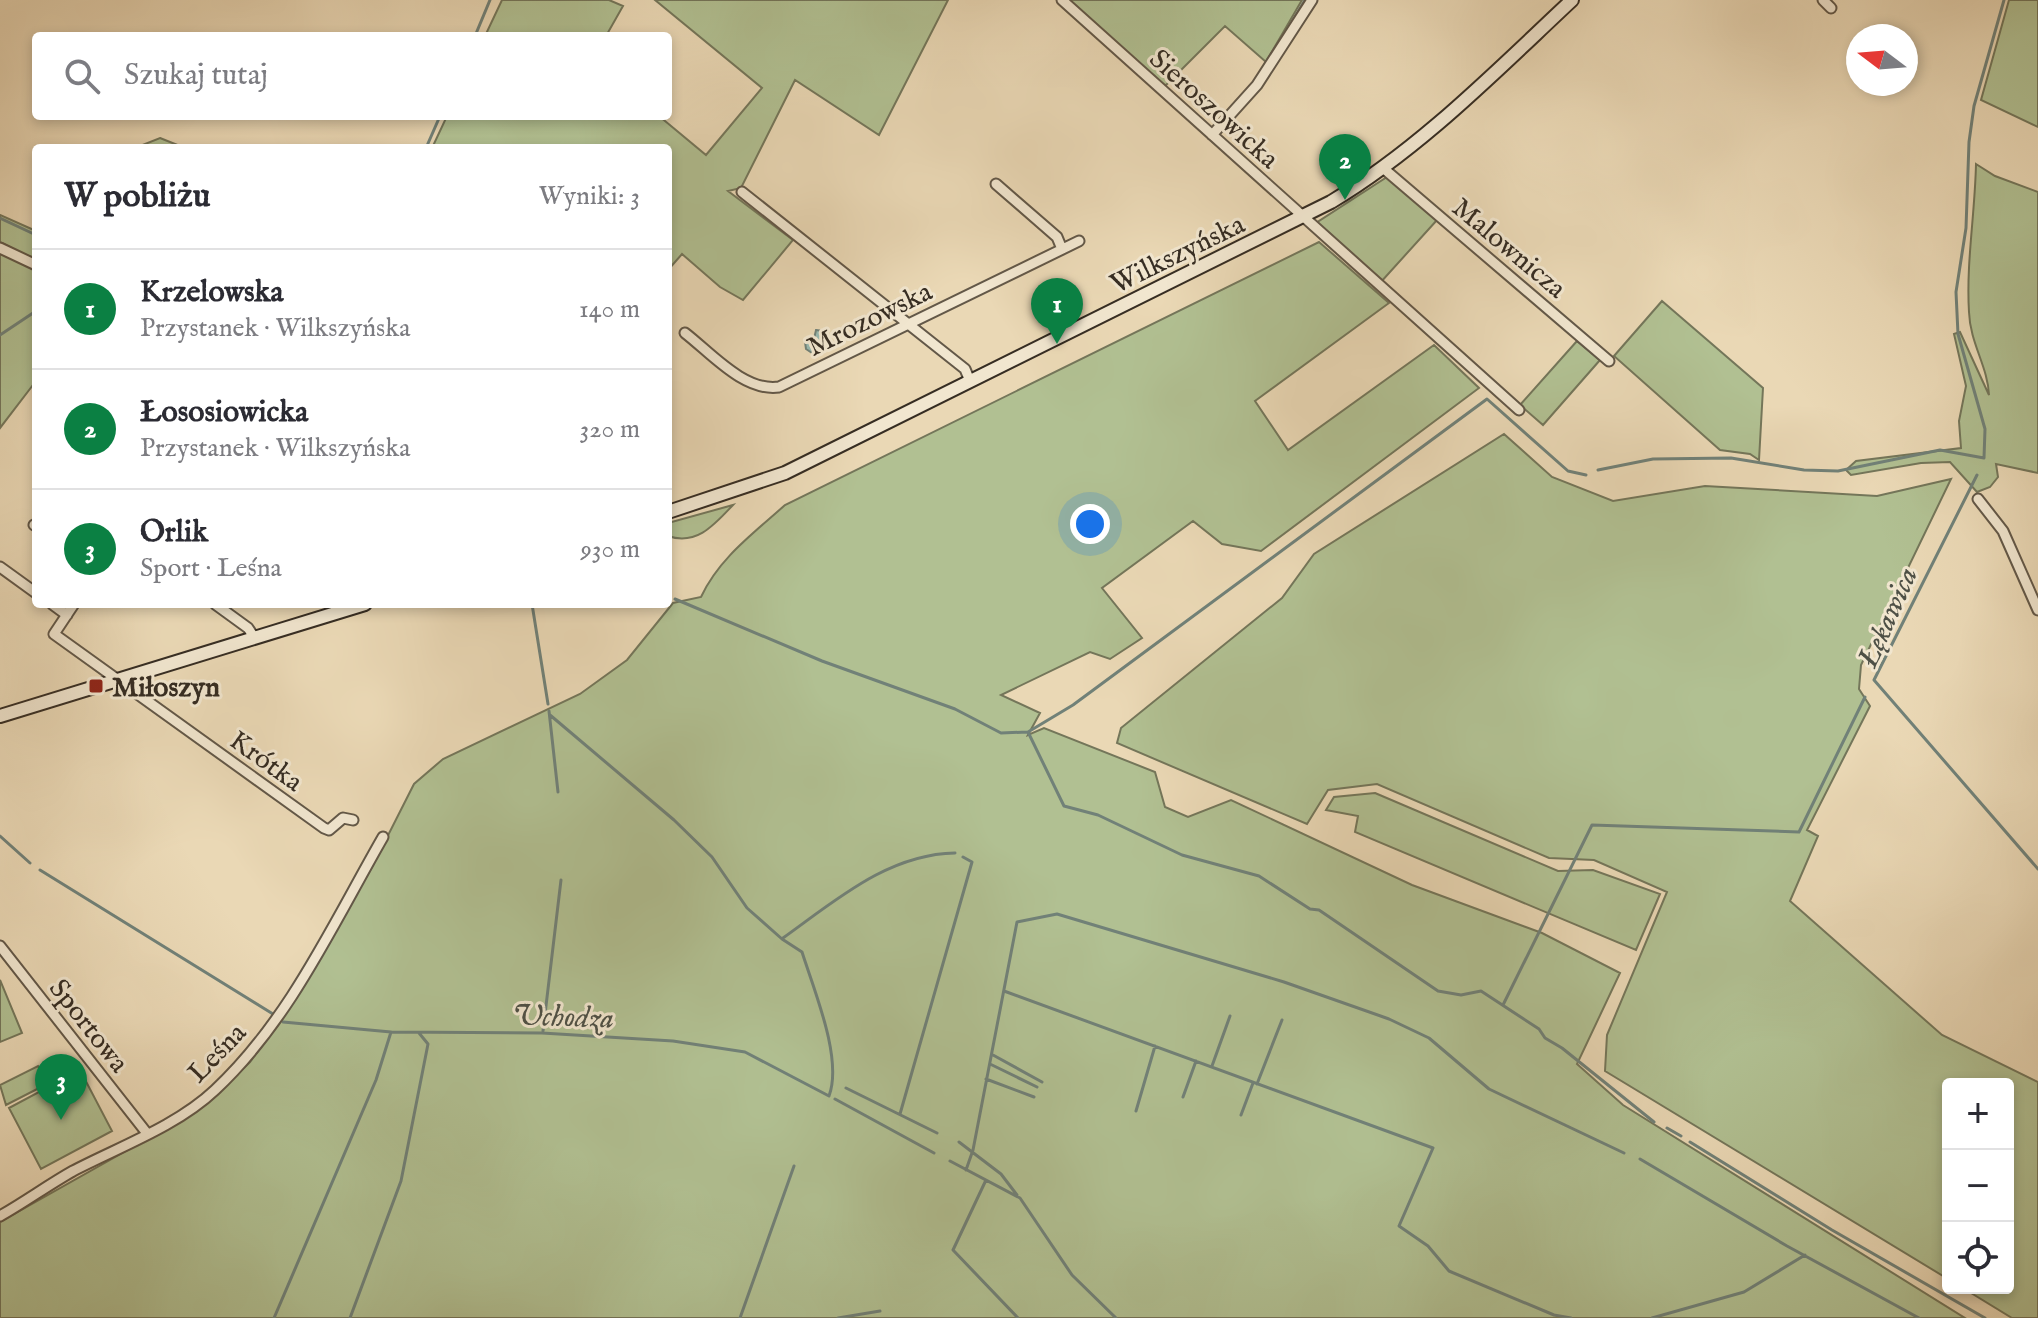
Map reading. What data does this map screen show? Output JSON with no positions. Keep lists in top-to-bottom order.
{
  "streets": {
    "street": [
      "Sieroszowicka",
      "Malownicza",
      "Wilkszyńska",
      "Mrozowska",
      "Krótka",
      "Sportowa",
      "Leśna"
    ]
  },
  "crossings": [
    ["Sieroszowicka", "Wilkszyńska"],
    ["Malownicza", "Wilkszyńska"],
    ["Sportowa", "Leśna"]
  ],
  "water": ["Łękawica", "Uchodza"],
  "places": {
    "transit": ["Miłoszyn"]
  },
  "north": "left",
  "page": {
    "search": "Szukaj tutaj",
    "pins": ["2", "1", "3"],
    "heading": ["W pobliżu", "Wyniki: 3"],
    "list": [
      {
        "mark": "1",
        "name": "Krzelowska",
        "note": "Przystanek · Wilkszyńska",
        "value": "140 m"
      },
      {
        "mark": "2",
        "name": "Łososiowicka",
        "note": "Przystanek · Wilkszyńska",
        "value": "320 m"
      },
      {
        "mark": "3",
        "name": "Orlik",
        "note": "Sport · Leśna",
        "value": "930 m"
      }
    ],
    "map_buttons": ["+", "−"]
  }
}
